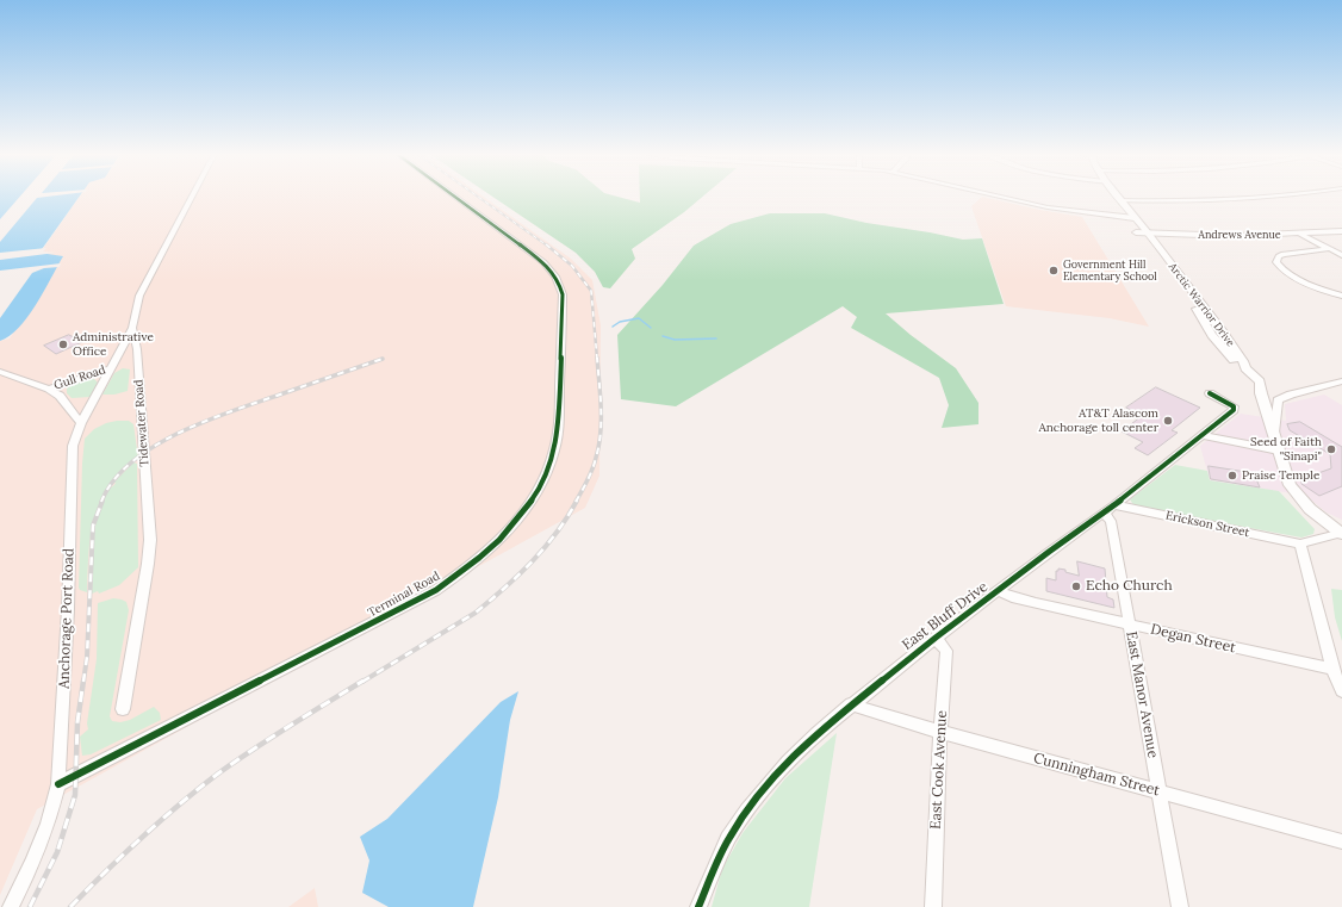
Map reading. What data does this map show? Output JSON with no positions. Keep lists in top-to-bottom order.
{
  "streets": {
    "main road": ["Arctic Warrior Drive"],
    "street": [
      "Andrews Avenue",
      "Gull Road",
      "Tidewater Road",
      "Erickson Street",
      "Terminal Road",
      "East Bluff Drive",
      "Anchorage Port Road",
      "Degan Street",
      "East Manor Avenue",
      "East Cook Avenue",
      "Cunningham Street"
    ]
  },
  "crossings": [
    ["Andrews Avenue", "Arctic Warrior Drive"],
    ["Gull Road", "Anchorage Port Road"],
    ["Tidewater Road", "Anchorage Port Road"],
    ["Erickson Street", "East Bluff Drive"],
    ["Erickson Street", "East Manor Avenue"],
    ["Terminal Road", "Anchorage Port Road"],
    ["East Bluff Drive", "Degan Street"],
    ["East Bluff Drive", "East Manor Avenue"],
    ["East Bluff Drive", "East Cook Avenue"],
    ["East Bluff Drive", "Cunningham Street"],
    ["Degan Street", "East Manor Avenue"],
    ["East Manor Avenue", "Cunningham Street"],
    ["East Cook Avenue", "Cunningham Street"]
  ],
  "places": [
    "Government Hill Elementary School",
    "Administrative Office",
    "AT&T Alascom Anchorage toll center",
    "Seed of Faith \"Sinapi\"",
    "Praise Temple",
    "Echo Church"
  ]
}
